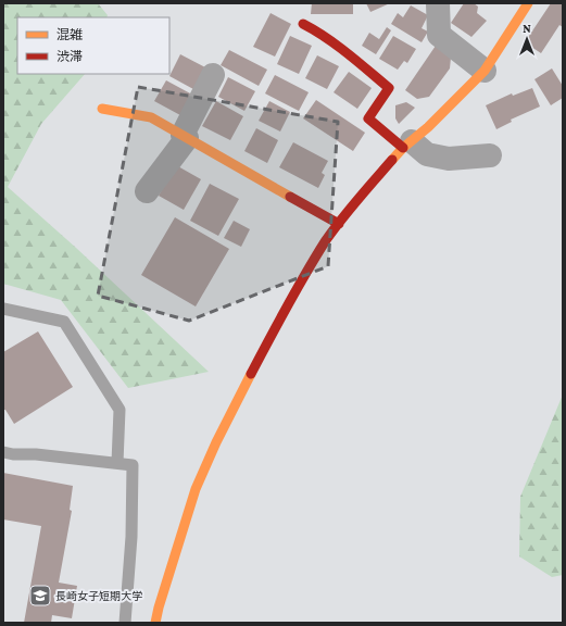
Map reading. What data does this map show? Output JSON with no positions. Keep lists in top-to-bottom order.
{
  "places": {
    "school or university": ["長崎女子短期大学"]
  },
  "legend": ["混雑", "渋滞"],
  "north": "top"
}
